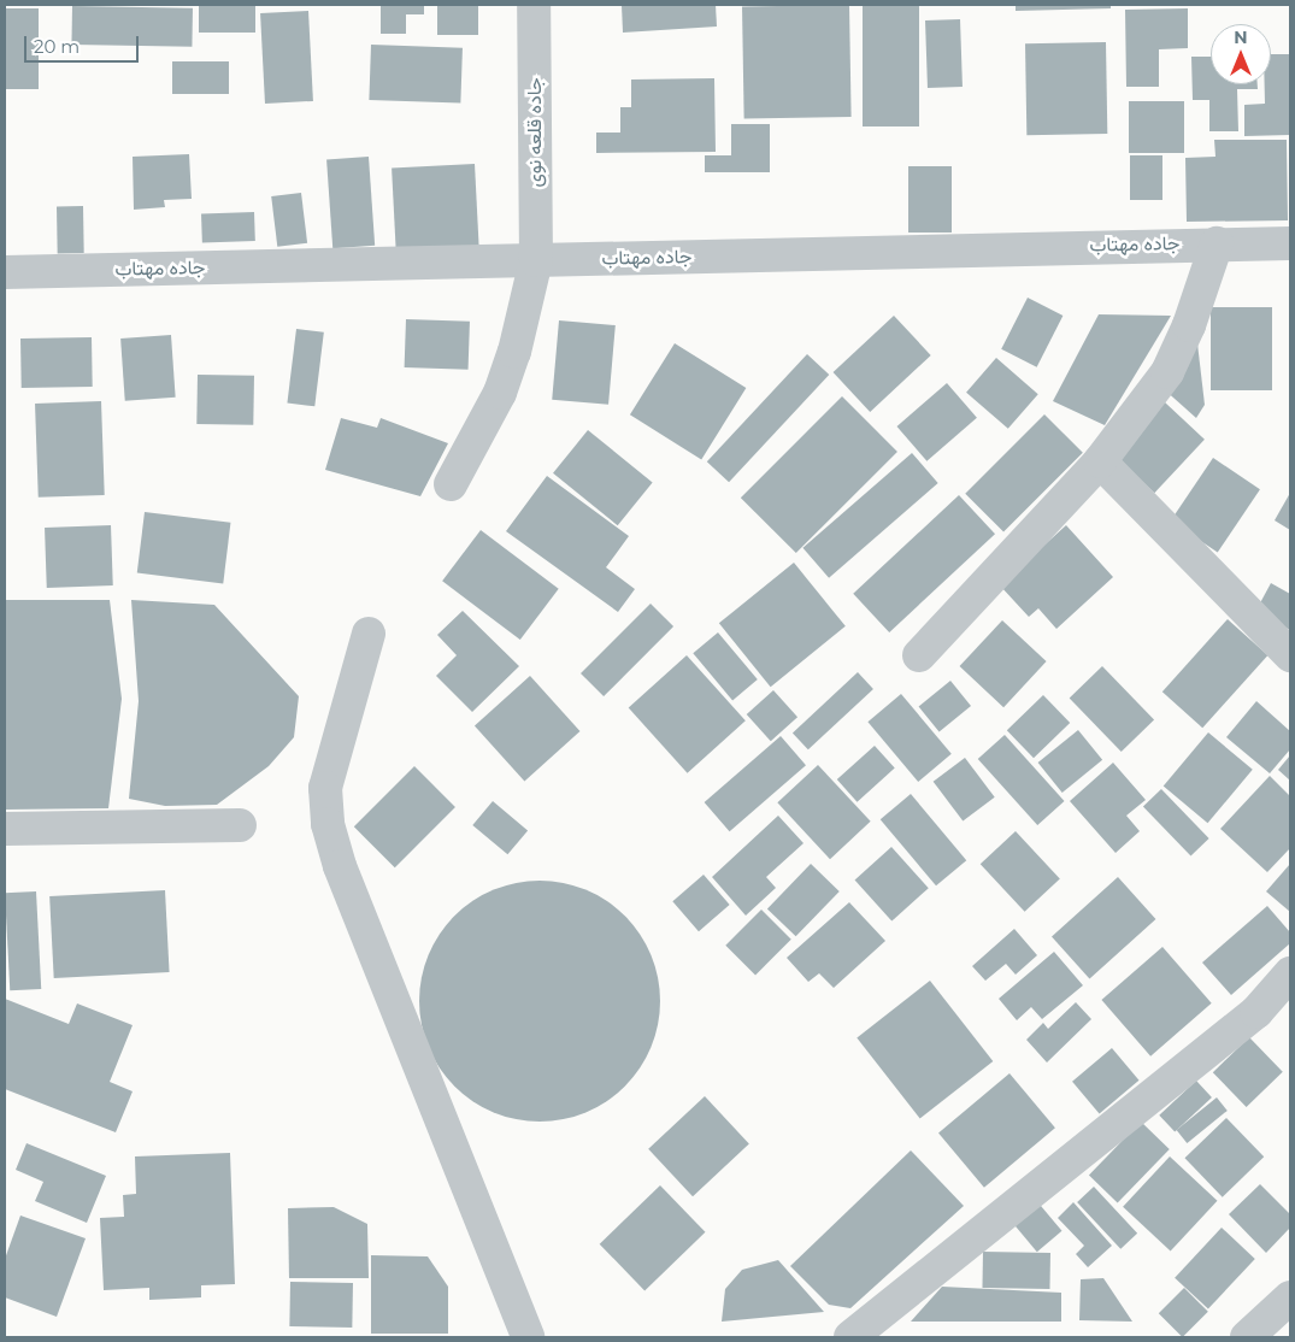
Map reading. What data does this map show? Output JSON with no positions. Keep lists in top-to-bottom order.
{
  "streets": {
    "street": ["جاده قلعه نوی", "جاده مهتاب"]
  },
  "crossings": [
    ["جاده قلعه نوی", "جاده مهتاب"]
  ],
  "scale_bar": "20 m",
  "north": "top"
}
